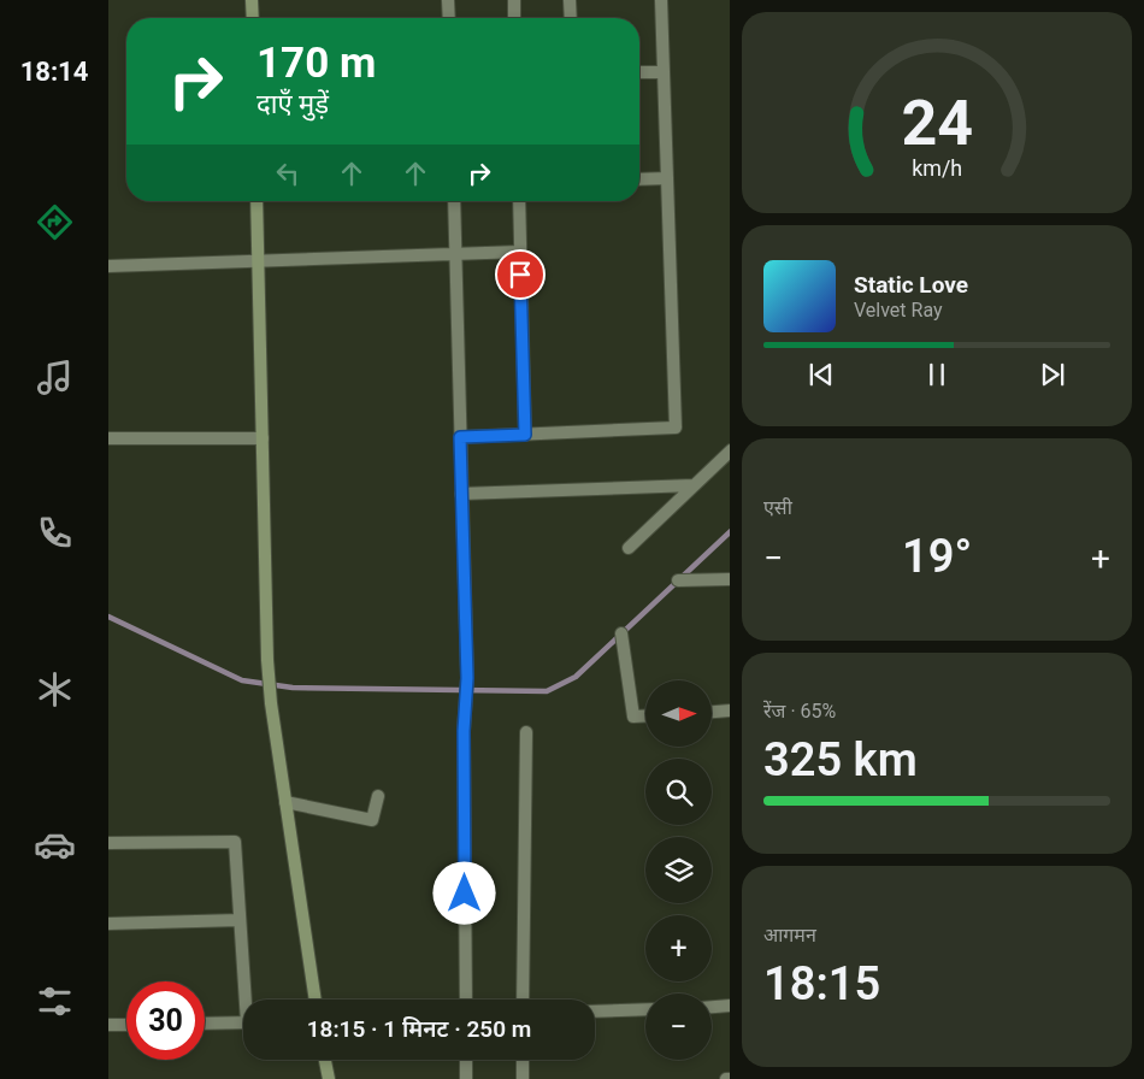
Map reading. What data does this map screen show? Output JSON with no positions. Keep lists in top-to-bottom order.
{
  "north": "right",
  "page": {
    "tabs": "18:14",
    "turn": ["170 m", "दाएँ मुड़ें"],
    "song": ["Static Love", "Velvet Ray"],
    "tile": [
      "एसी",
      ["रेंज · 65%", "325 km"],
      ["आगमन", "18:15"]
    ],
    "heat": ["−", "19°", "+"],
    "map_buttons": ["+", "−"],
    "limit": "30",
    "trip": "18:15 · 1 मिनट · 250 m",
    "gauge": ["24", "km/h"]
  }
}
